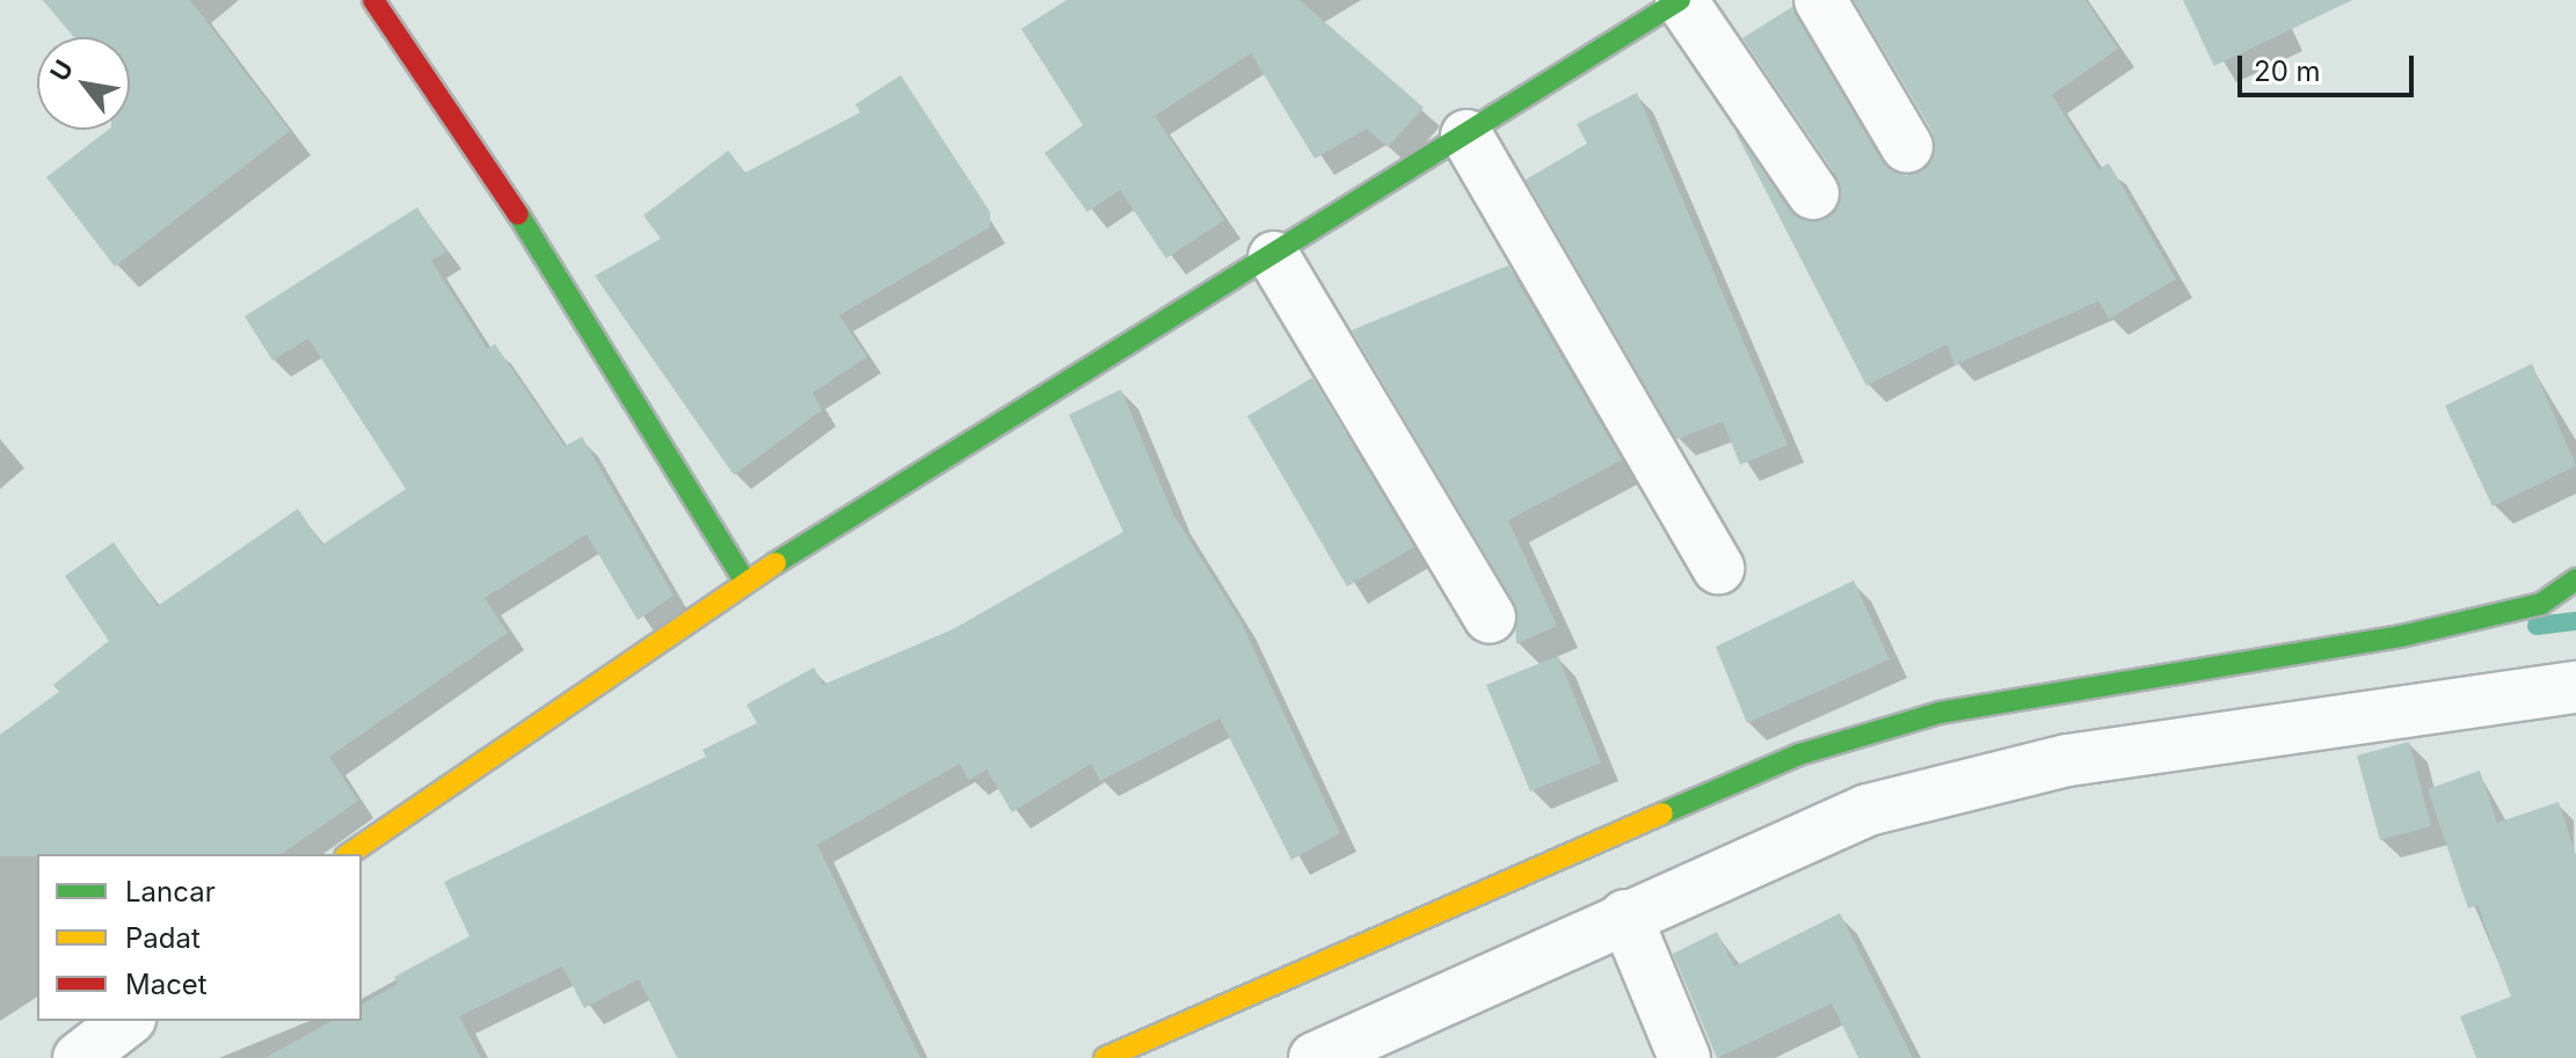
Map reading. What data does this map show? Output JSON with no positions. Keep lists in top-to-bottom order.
{
  "legend": ["Lancar", "Padat", "Macet"],
  "scale_bar": "20 m",
  "north": "top left"
}
